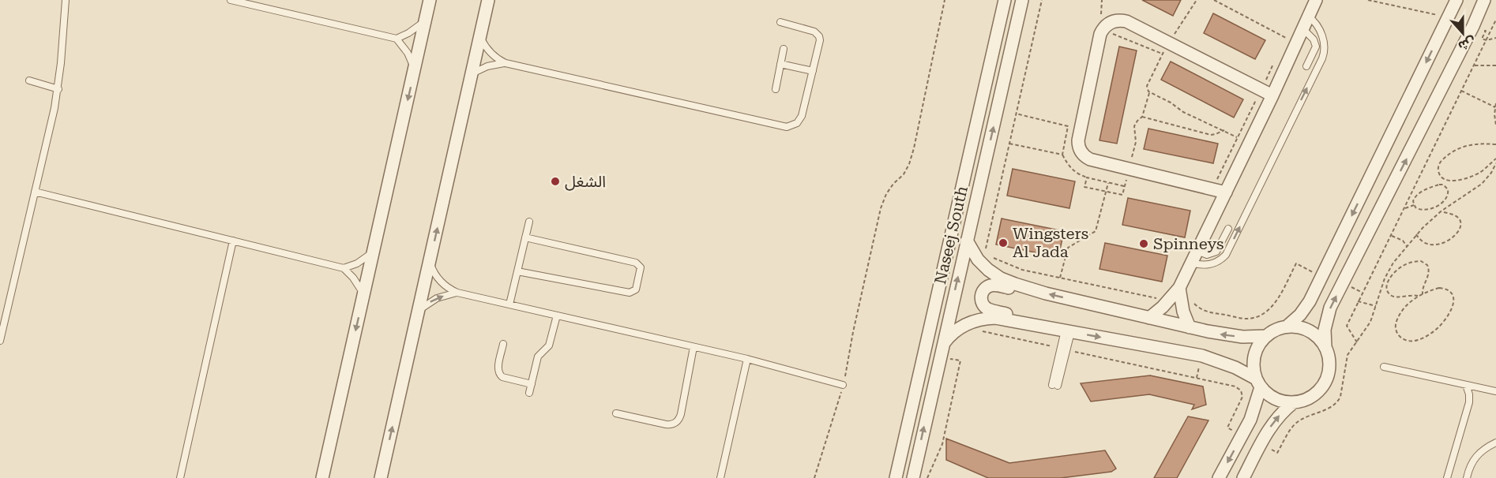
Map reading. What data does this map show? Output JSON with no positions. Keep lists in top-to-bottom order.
{
  "streets": {
    "street": ["Naseej South"]
  },
  "places": ["الشغل", "Wingsters Al Jada", "Spinneys"],
  "north": "bottom"
}
